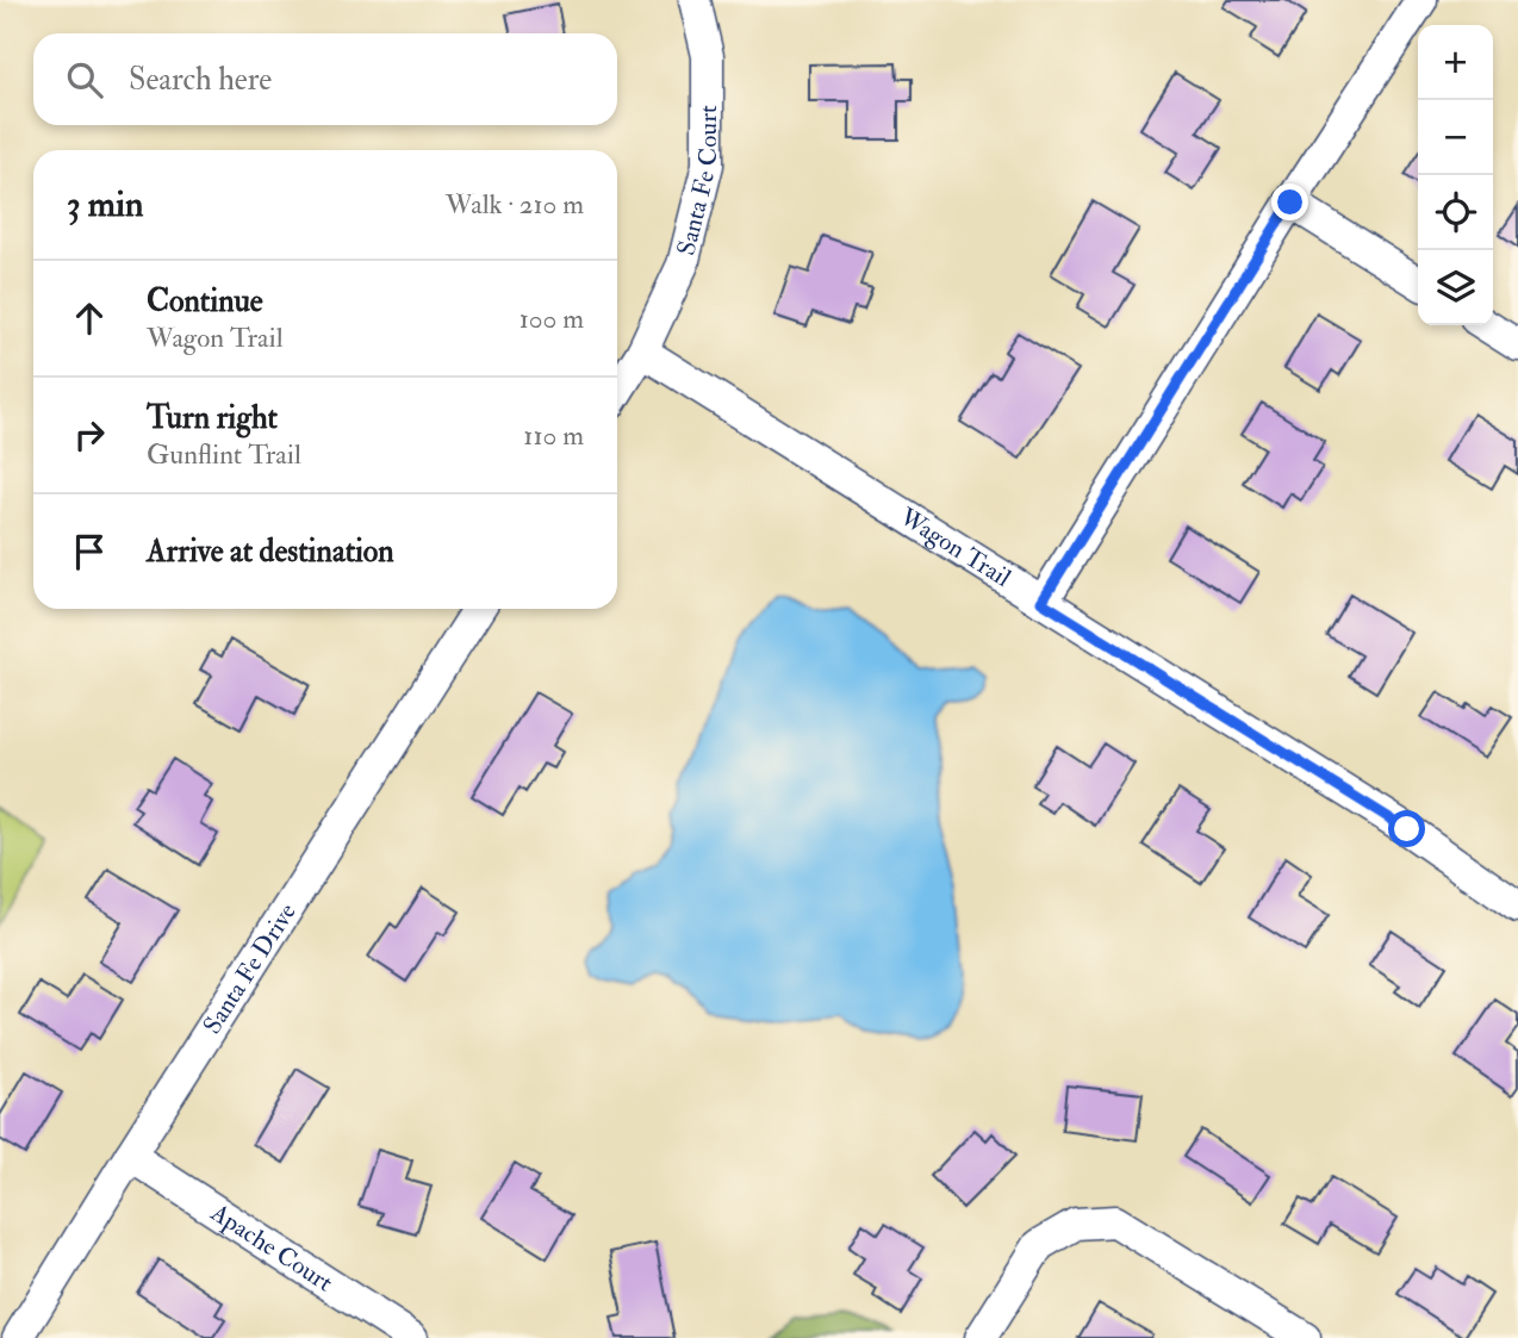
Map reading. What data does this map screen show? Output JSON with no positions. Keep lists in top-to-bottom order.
{
  "streets": {
    "street": [
      "Santa Fe Court",
      "Wagon Trail",
      "Santa Fe Drive",
      "Apache Court"
    ]
  },
  "crossings": [
    ["Santa Fe Court", "Wagon Trail"],
    ["Santa Fe Drive", "Apache Court"]
  ],
  "page": {
    "map_buttons": ["+", "−"],
    "search": "Search here",
    "heading": ["3 min", "Walk · 210 m"],
    "list": [
      ["Continue", "Wagon Trail", "100 m"],
      ["Turn right", "Gunflint Trail", "110 m"],
      "Arrive at destination"
    ]
  }
}
